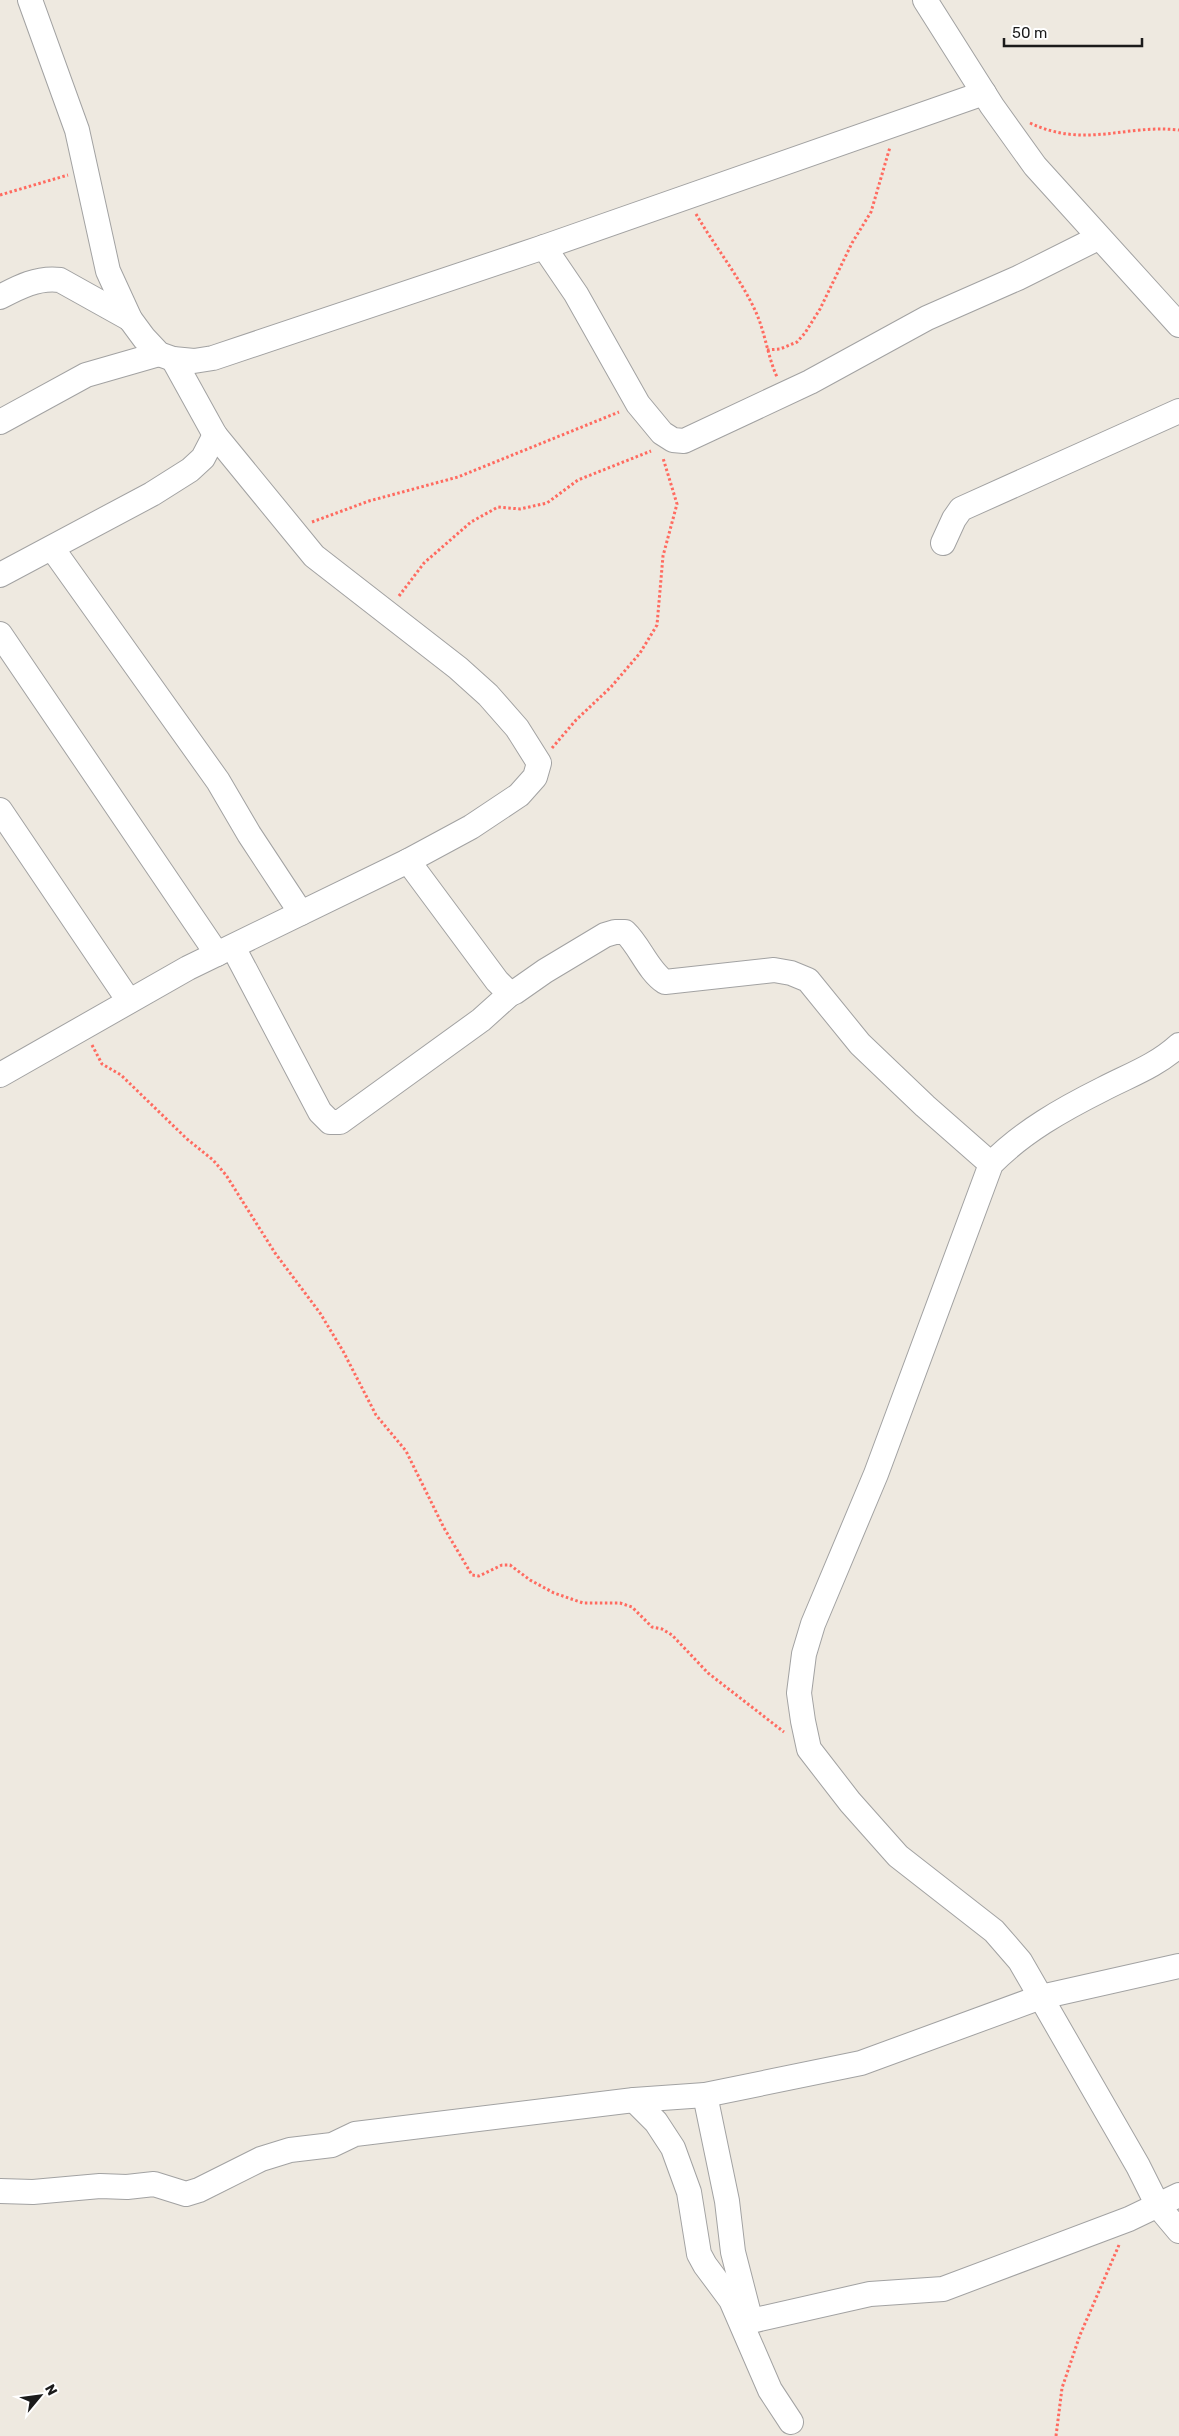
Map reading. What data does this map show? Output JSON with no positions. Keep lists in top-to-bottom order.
{
  "scale_bar": "50 m",
  "north": "top right"
}
